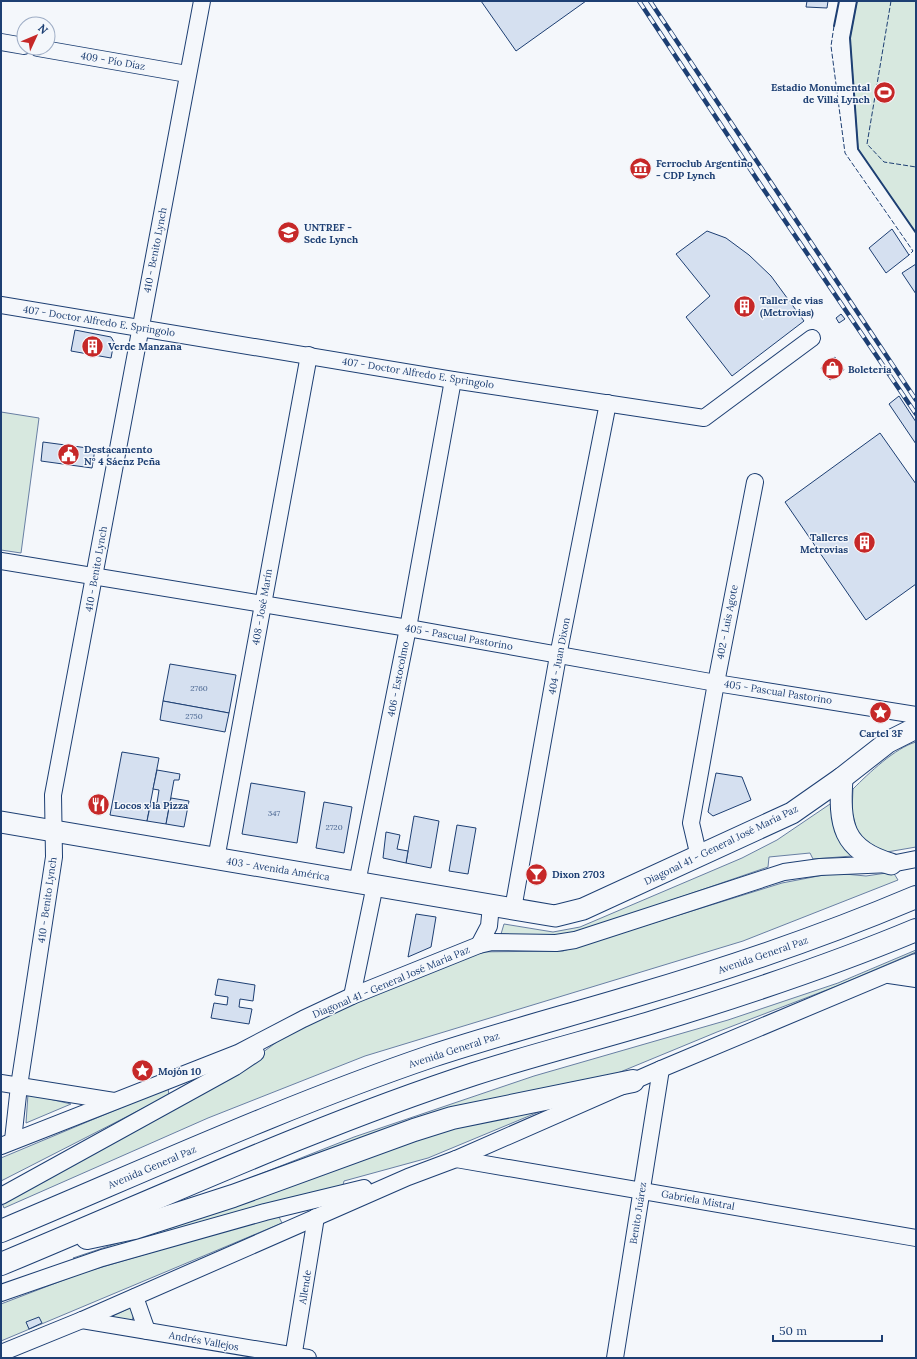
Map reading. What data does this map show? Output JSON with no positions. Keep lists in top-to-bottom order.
{
  "streets": {
    "highway": ["Avenida General Paz"],
    "main road": ["Diagonal 41 - General José María Paz", "403 - Avenida América"],
    "street": [
      "409 - Pío Díaz",
      "410 - Benito Lynch",
      "407 - Doctor Alfredo E. Springolo",
      "408 - José Marín",
      "402 - Luis Agote",
      "405 - Pascual Pastorino",
      "404 - Juan Dixon",
      "406 - Estocolmo",
      "Gabriela Mistral",
      "Benito Juárez",
      "Allende",
      "Andrés Vallejos"
    ]
  },
  "crossings": [
    ["409 - Pío Díaz", "410 - Benito Lynch"],
    ["410 - Benito Lynch", "407 - Doctor Alfredo E. Springolo"],
    ["410 - Benito Lynch", "405 - Pascual Pastorino"],
    ["410 - Benito Lynch", "403 - Avenida América"],
    ["407 - Doctor Alfredo E. Springolo", "408 - José Marín"],
    ["407 - Doctor Alfredo E. Springolo", "404 - Juan Dixon"],
    ["407 - Doctor Alfredo E. Springolo", "406 - Estocolmo"],
    ["408 - José Marín", "405 - Pascual Pastorino"],
    ["408 - José Marín", "403 - Avenida América"],
    ["402 - Luis Agote", "405 - Pascual Pastorino"],
    ["402 - Luis Agote", "Diagonal 41 - General José María Paz"],
    ["405 - Pascual Pastorino", "404 - Juan Dixon"],
    ["405 - Pascual Pastorino", "406 - Estocolmo"],
    ["404 - Juan Dixon", "403 - Avenida América"],
    ["406 - Estocolmo", "Diagonal 41 - General José María Paz"],
    ["406 - Estocolmo", "403 - Avenida América"],
    ["Diagonal 41 - General José María Paz", "403 - Avenida América"],
    ["Gabriela Mistral", "Benito Juárez"],
    ["Allende", "Andrés Vallejos"]
  ],
  "places": {
    "sports": ["Estadio Monumental de Villa Lynch"],
    "museum": ["Ferroclub Argentino - CDP Lynch"],
    "school or university": ["UNTREF - Sede Lynch"],
    "building": ["Taller de vias (Metrovias)", "Verde Manzana", "Talleres Metrovias"],
    "shop": ["Boleteria"],
    "public building": ["Destacamento N° 4 Sáenz Peña"],
    "place": ["Cartel 3F", "Mojón 10"],
    "restaurant": ["Locos x la Pizza"],
    "bar": ["Dixon 2703"]
  },
  "house_numbers": [
    "2760",
    "2750",
    "347",
    "2720"
  ],
  "scale_bar": "50 m",
  "north": "top right"
}
